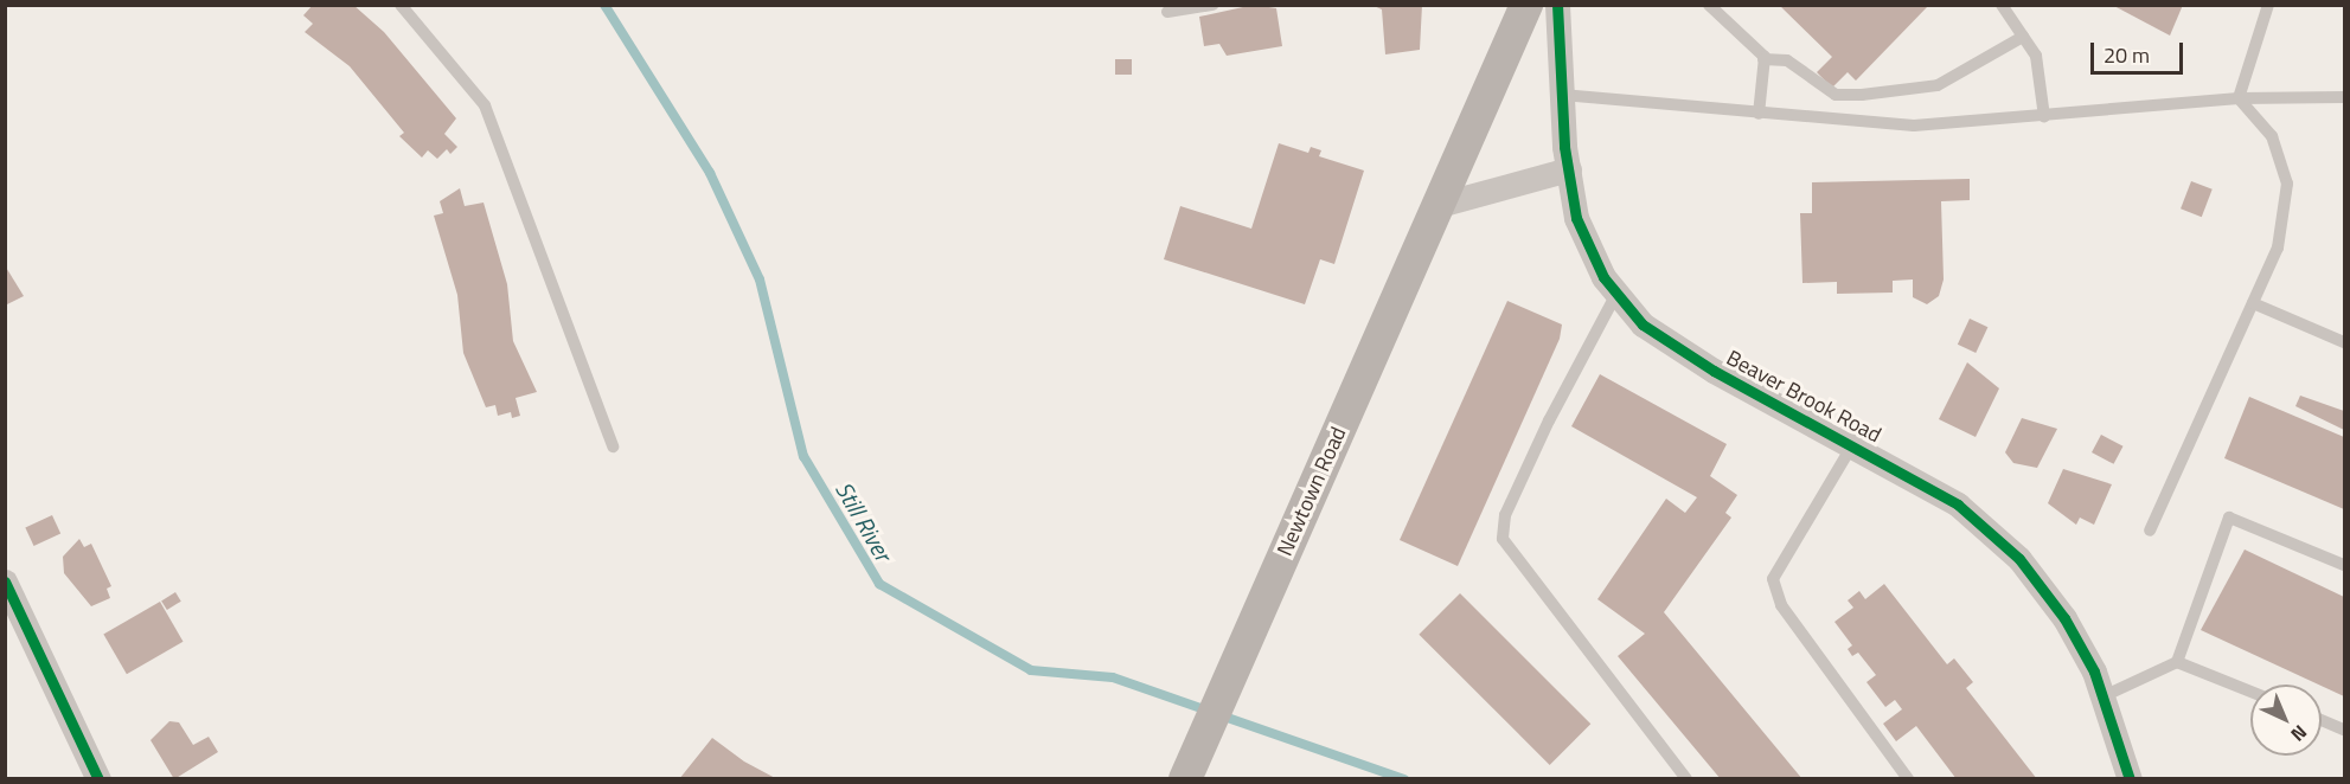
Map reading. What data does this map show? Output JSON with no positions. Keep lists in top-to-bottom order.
{
  "streets": {
    "main road": ["Newtown Road"],
    "street": ["Beaver Brook Road"]
  },
  "water": ["Still River"],
  "scale_bar": "20 m",
  "north": "bottom right"
}
